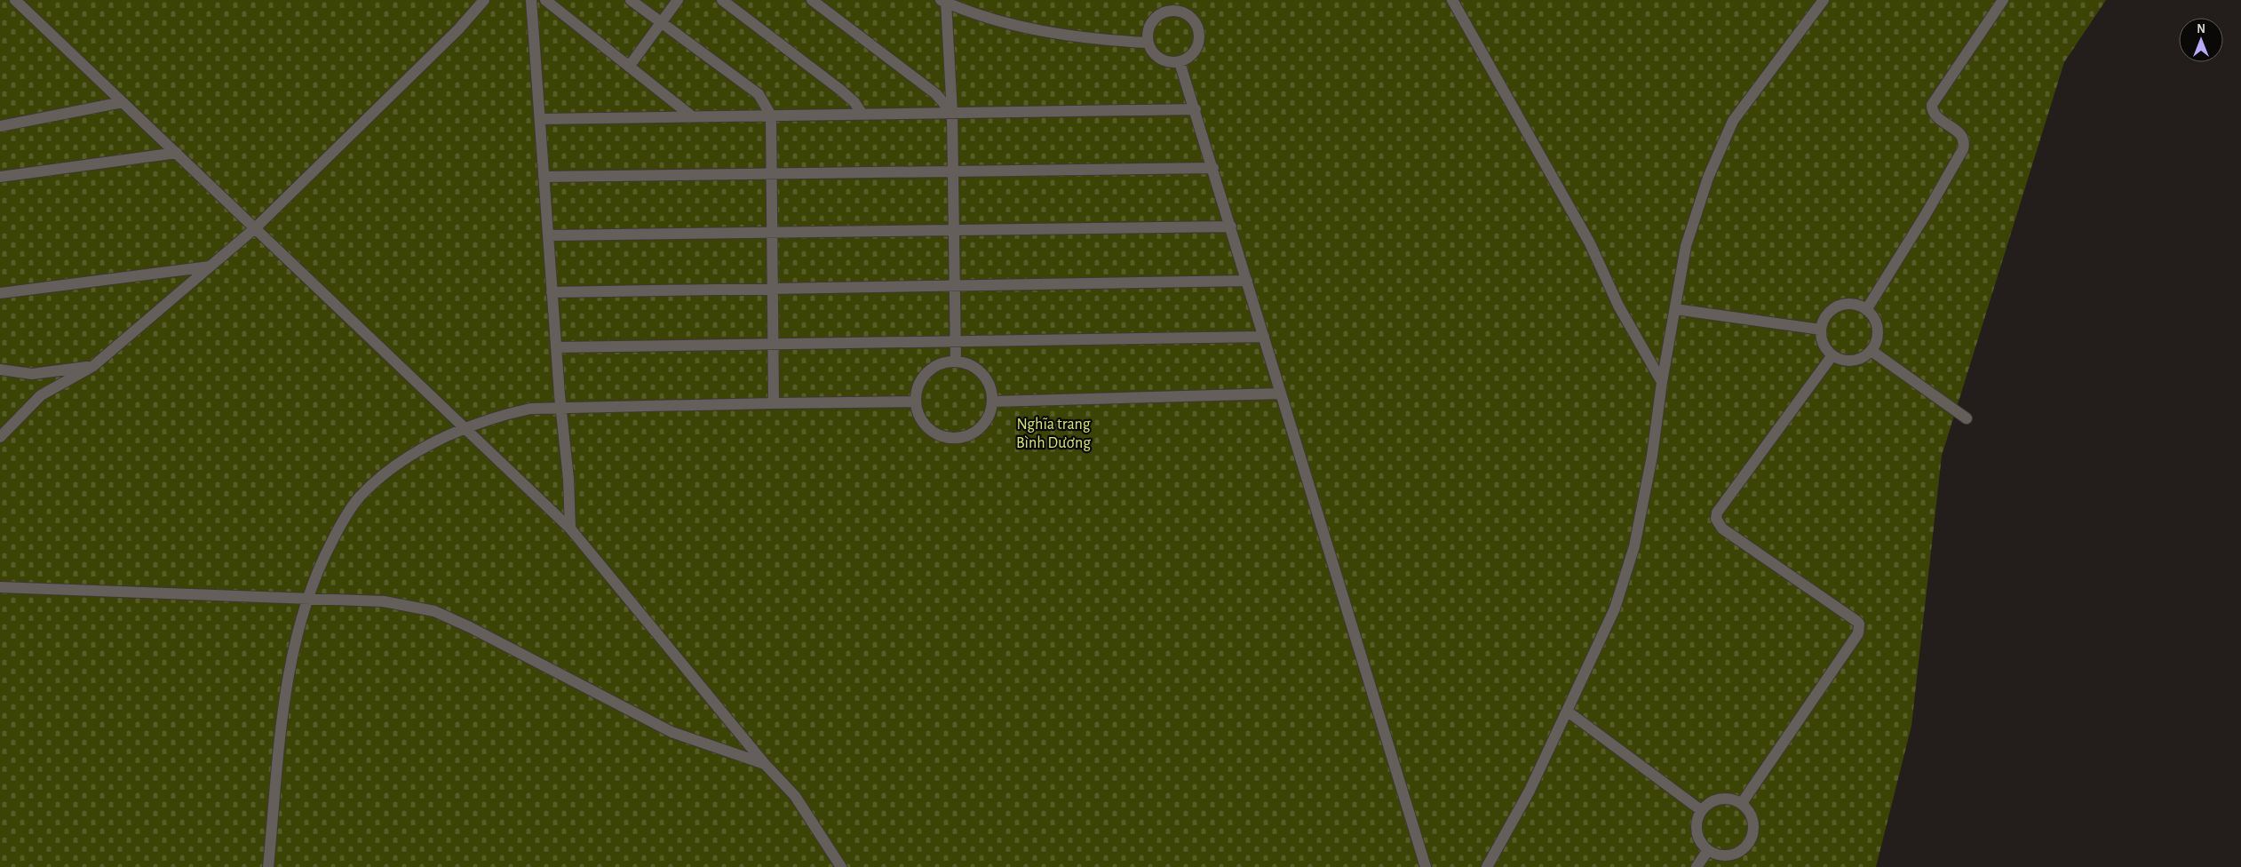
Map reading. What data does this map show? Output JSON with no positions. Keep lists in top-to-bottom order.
{
  "parks": ["Nghĩa trang Bình Dương"],
  "north": "top"
}
